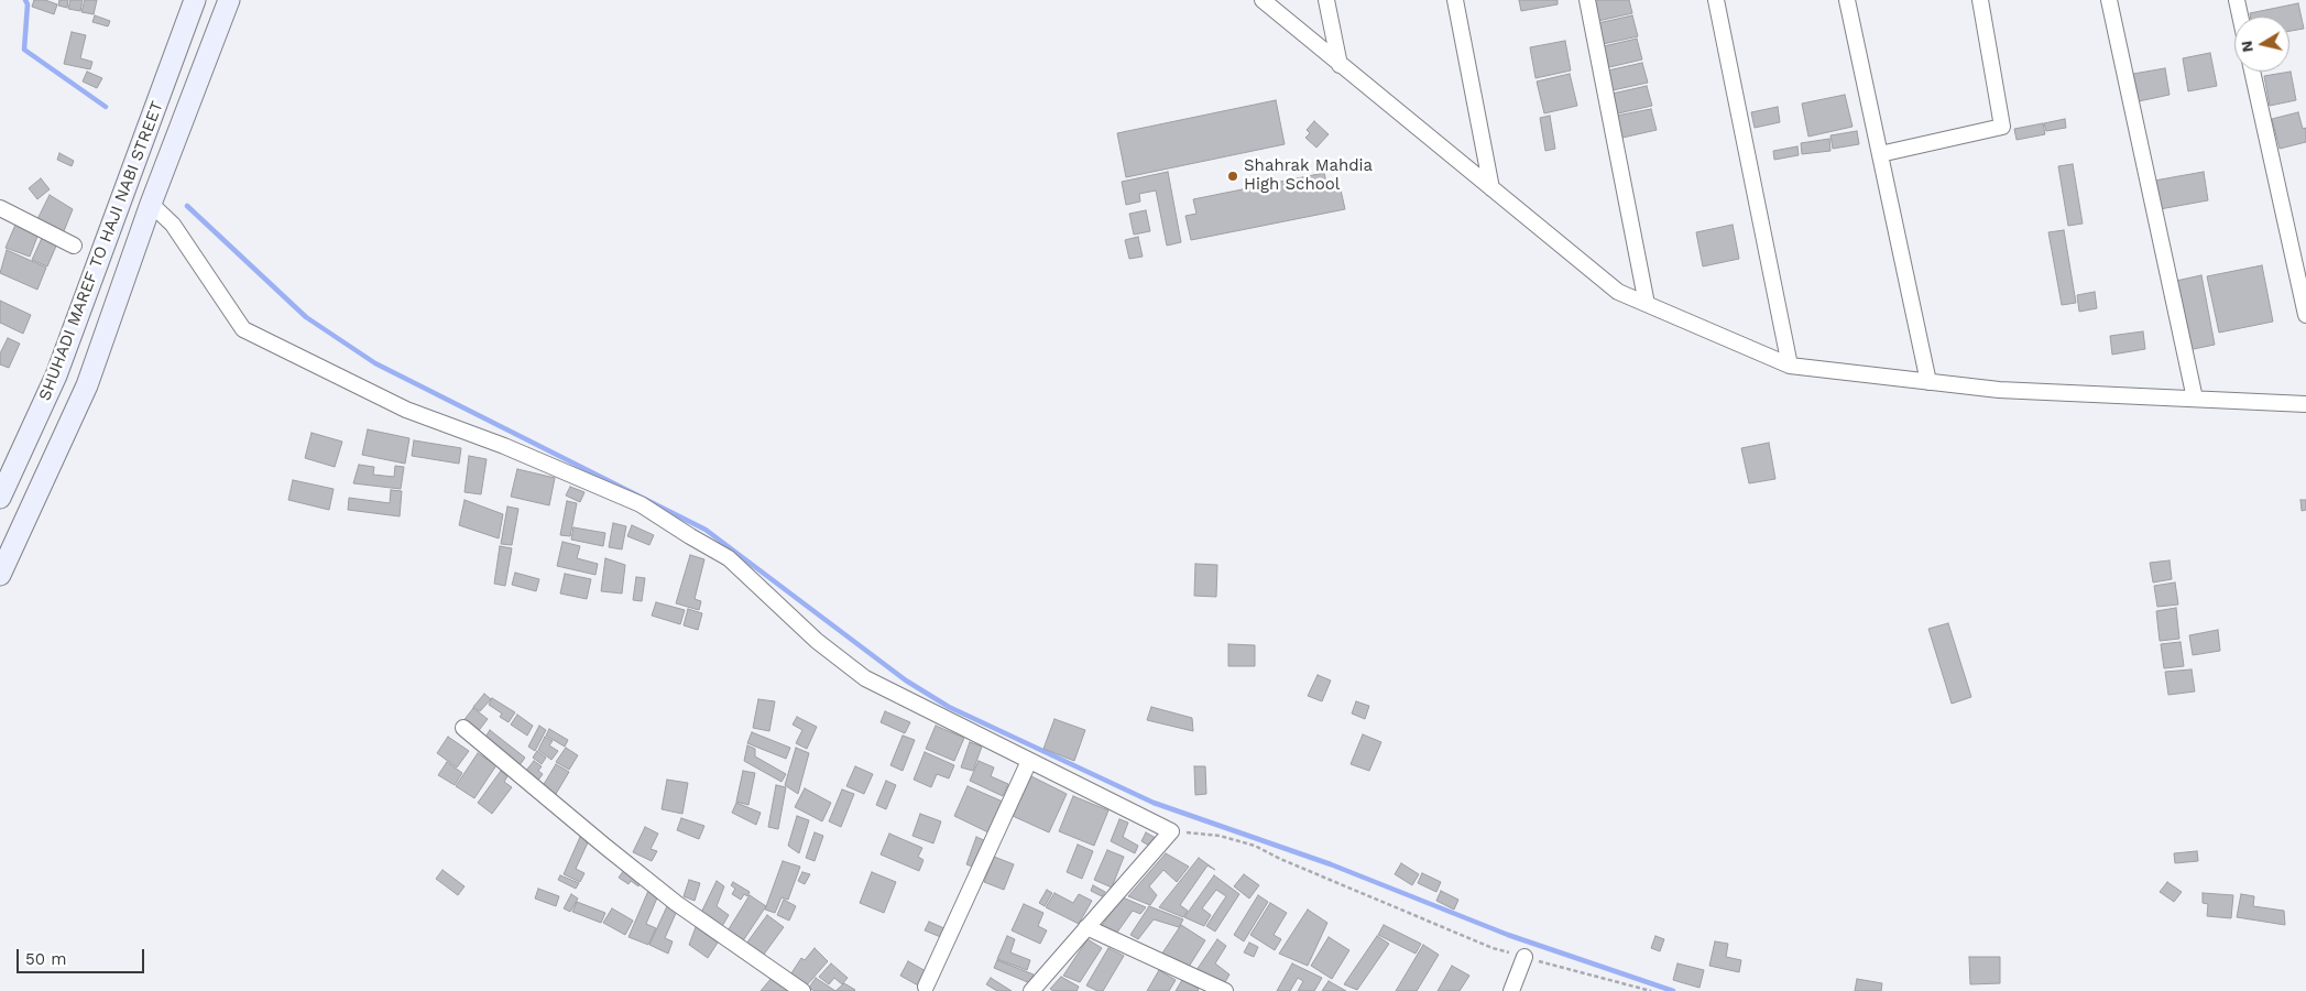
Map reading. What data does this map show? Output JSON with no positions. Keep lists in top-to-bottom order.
{
  "streets": {
    "main road": ["SHUHADI MAREF TO HAJI NABI STREET"]
  },
  "places": ["Shahrak Mahdia High School"],
  "scale_bar": "50 m",
  "north": "left"
}
